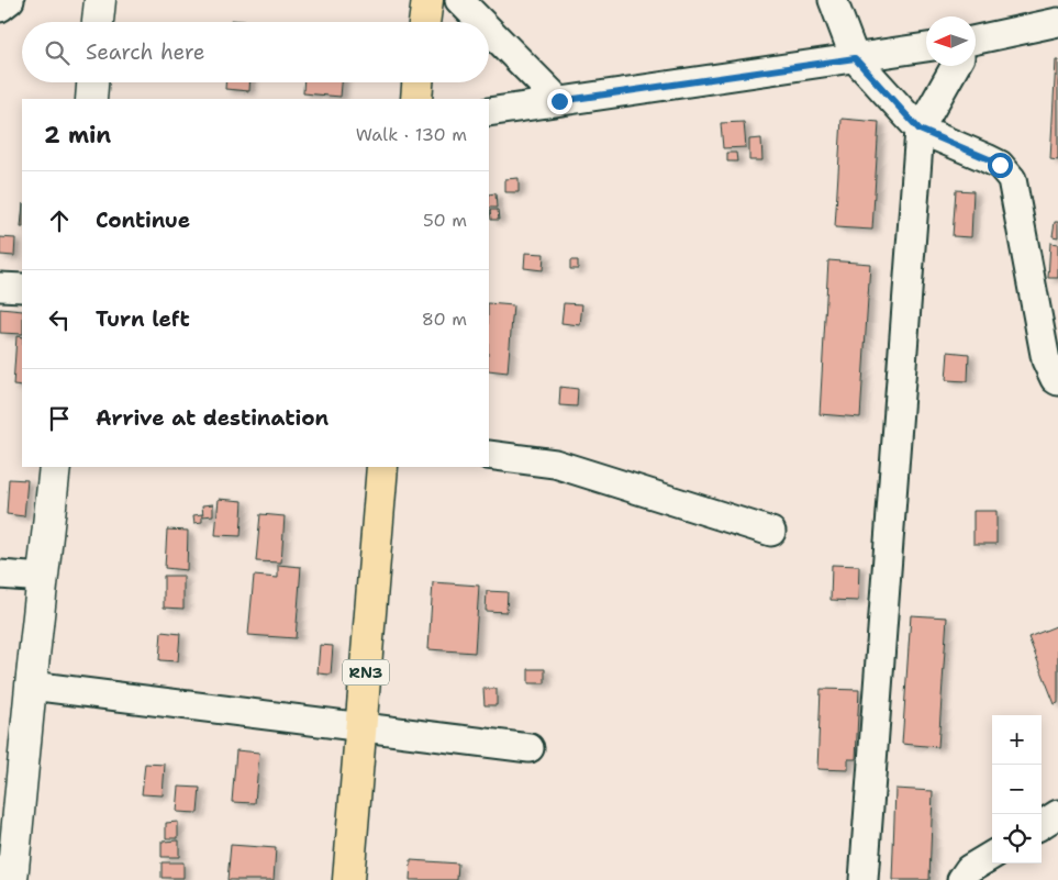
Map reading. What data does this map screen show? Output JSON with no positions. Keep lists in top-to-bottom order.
{
  "streets": {
    "highway": ["RN3"]
  },
  "north": "left",
  "page": {
    "search": "Search here",
    "heading": ["2 min", "Walk · 130 m"],
    "list": [
      ["Continue", "50 m"],
      ["Turn left", "80 m"],
      "Arrive at destination"
    ],
    "map_buttons": ["+", "−"]
  }
}
